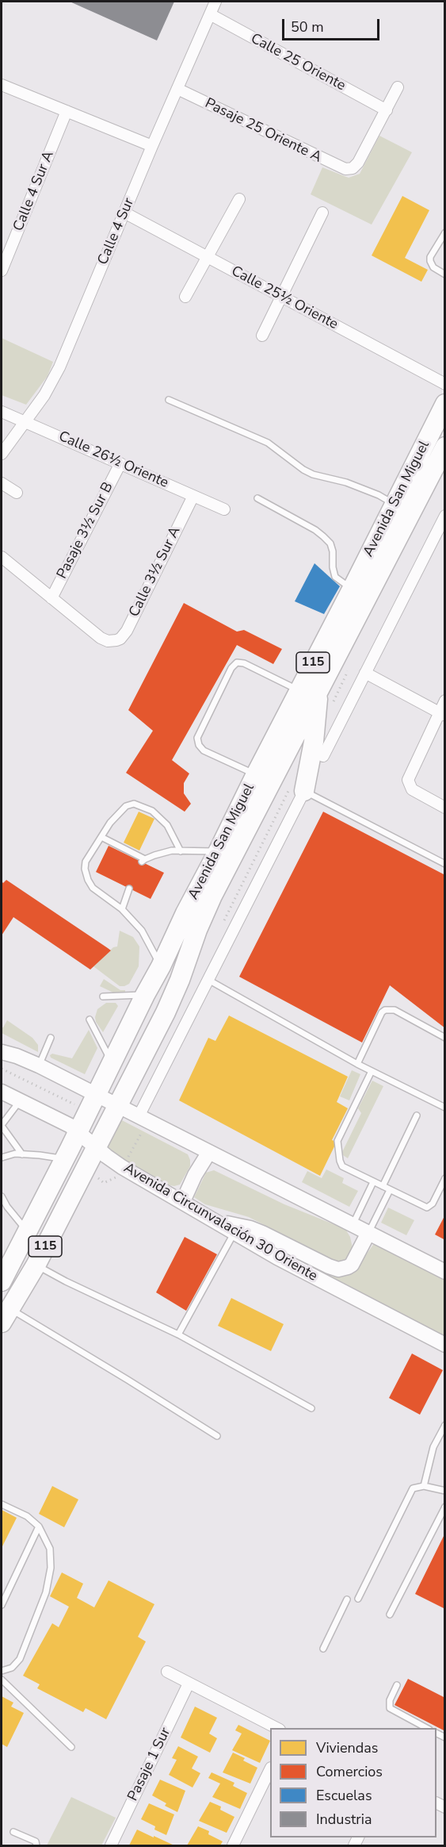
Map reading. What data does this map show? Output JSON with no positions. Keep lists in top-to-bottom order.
{
  "streets": {
    "highway": ["Avenida San Miguel", "115"],
    "main road": ["Avenida Circunvalación 30 Oriente"],
    "street": [
      "Calle 25 Oriente",
      "Pasaje 25 Oriente A",
      "Calle 4 Sur A",
      "Calle 4 Sur",
      "Calle 25½ Oriente",
      "Calle 26½ Oriente",
      "Pasaje 3½ Sur B",
      "Calle 3½ Sur A",
      "Pasaje 1 Sur"
    ]
  },
  "crossings": [
    ["Calle 25 Oriente", "Pasaje 25 Oriente A"],
    ["Calle 25 Oriente", "Calle 4 Sur"],
    ["Pasaje 25 Oriente A", "Calle 4 Sur"],
    ["Calle 4 Sur", "Calle 25½ Oriente"],
    ["Calle 4 Sur", "Calle 26½ Oriente"],
    ["Calle 26½ Oriente", "Pasaje 3½ Sur B"],
    ["Calle 26½ Oriente", "Calle 3½ Sur A"],
    ["Avenida San Miguel", "Avenida Circunvalación 30 Oriente"],
    ["Pasaje 3½ Sur B", "Calle 3½ Sur A"]
  ],
  "legend": [
    "Viviendas",
    "Comercios",
    "Escuelas",
    "Industria"
  ],
  "scale_bar": "50 m"
}
